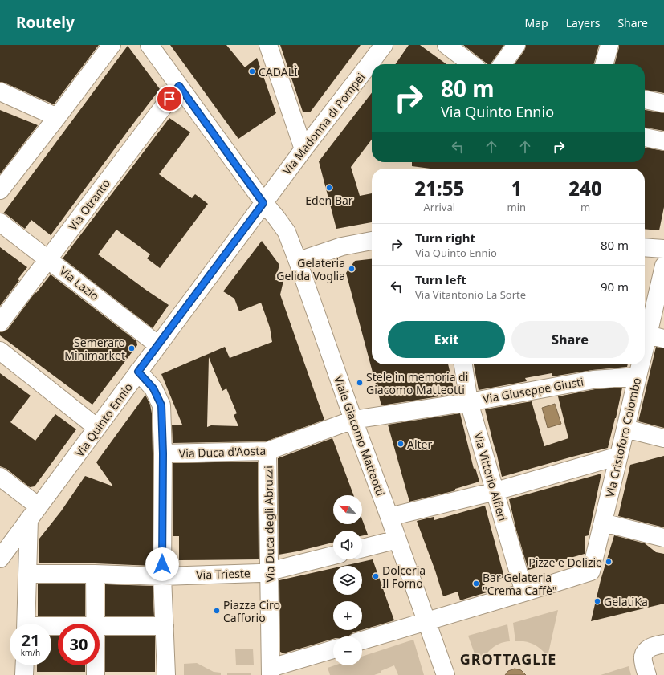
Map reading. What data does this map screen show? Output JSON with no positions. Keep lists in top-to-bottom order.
{
  "streets": {
    "street": [
      "Via Madonna di Pompei",
      "Via Otranto",
      "Via Lazio",
      "Via Giuseppe Giusti",
      "Via Quinto Ennio",
      "Viale Giacomo Matteotti",
      "Via Cristoforo Colombo",
      "Via Duca d'Aosta",
      "Via Vittorio Alfieri",
      "Via Duca degli Abruzzi",
      "Via Trieste"
    ]
  },
  "crossings": [
    ["Via Madonna di Pompei", "Via Quinto Ennio"],
    ["Via Madonna di Pompei", "Viale Giacomo Matteotti"],
    ["Via Otranto", "Via Lazio"],
    ["Via Otranto", "Viale Giacomo Matteotti"],
    ["Via Lazio", "Via Quinto Ennio"],
    ["Via Giuseppe Giusti", "Viale Giacomo Matteotti"],
    ["Via Giuseppe Giusti", "Via Cristoforo Colombo"],
    ["Via Giuseppe Giusti", "Via Duca d'Aosta"],
    ["Via Giuseppe Giusti", "Via Vittorio Alfieri"],
    ["Via Quinto Ennio", "Viale Giacomo Matteotti"],
    ["Viale Giacomo Matteotti", "Via Duca d'Aosta"],
    ["Via Cristoforo Colombo", "Via Vittorio Alfieri"],
    ["Via Duca d'Aosta", "Via Duca degli Abruzzi"],
    ["Via Duca degli Abruzzi", "Via Trieste"]
  ],
  "districts": ["GROTTAGLIE"],
  "places": [
    "CADALÌ",
    "Eden Bar",
    "Gelateria Gelida Voglia",
    "Semeraro Minimarket",
    "Stele in memoria di Giacomo Matteotti",
    "Alter",
    "Pizze e Delizie",
    "Dolceria Il Forno",
    "Bar Gelateria \"Crema Caffè\"",
    "GelatiKa",
    "Piazza Ciro Cafforio"
  ],
  "north": "top left",
  "page": {
    "header": "Routely",
    "nav": ["Map", "Layers", "Share"],
    "turn": ["80 m", "Via Quinto Ennio"],
    "eta": [
      "21:55",
      "Arrival",
      "1",
      "min",
      "240",
      "m"
    ],
    "list": [
      {
        "name": "Turn right",
        "note": "Via Quinto Ennio",
        "value": "80 m"
      },
      {
        "name": "Turn left",
        "note": "Via Vitantonio La Sorte",
        "value": "90 m"
      }
    ],
    "buttons": ["Exit", "Share"],
    "map_buttons": ["+", "−"],
    "speed": "21 km/h",
    "limit": "30"
  }
}
